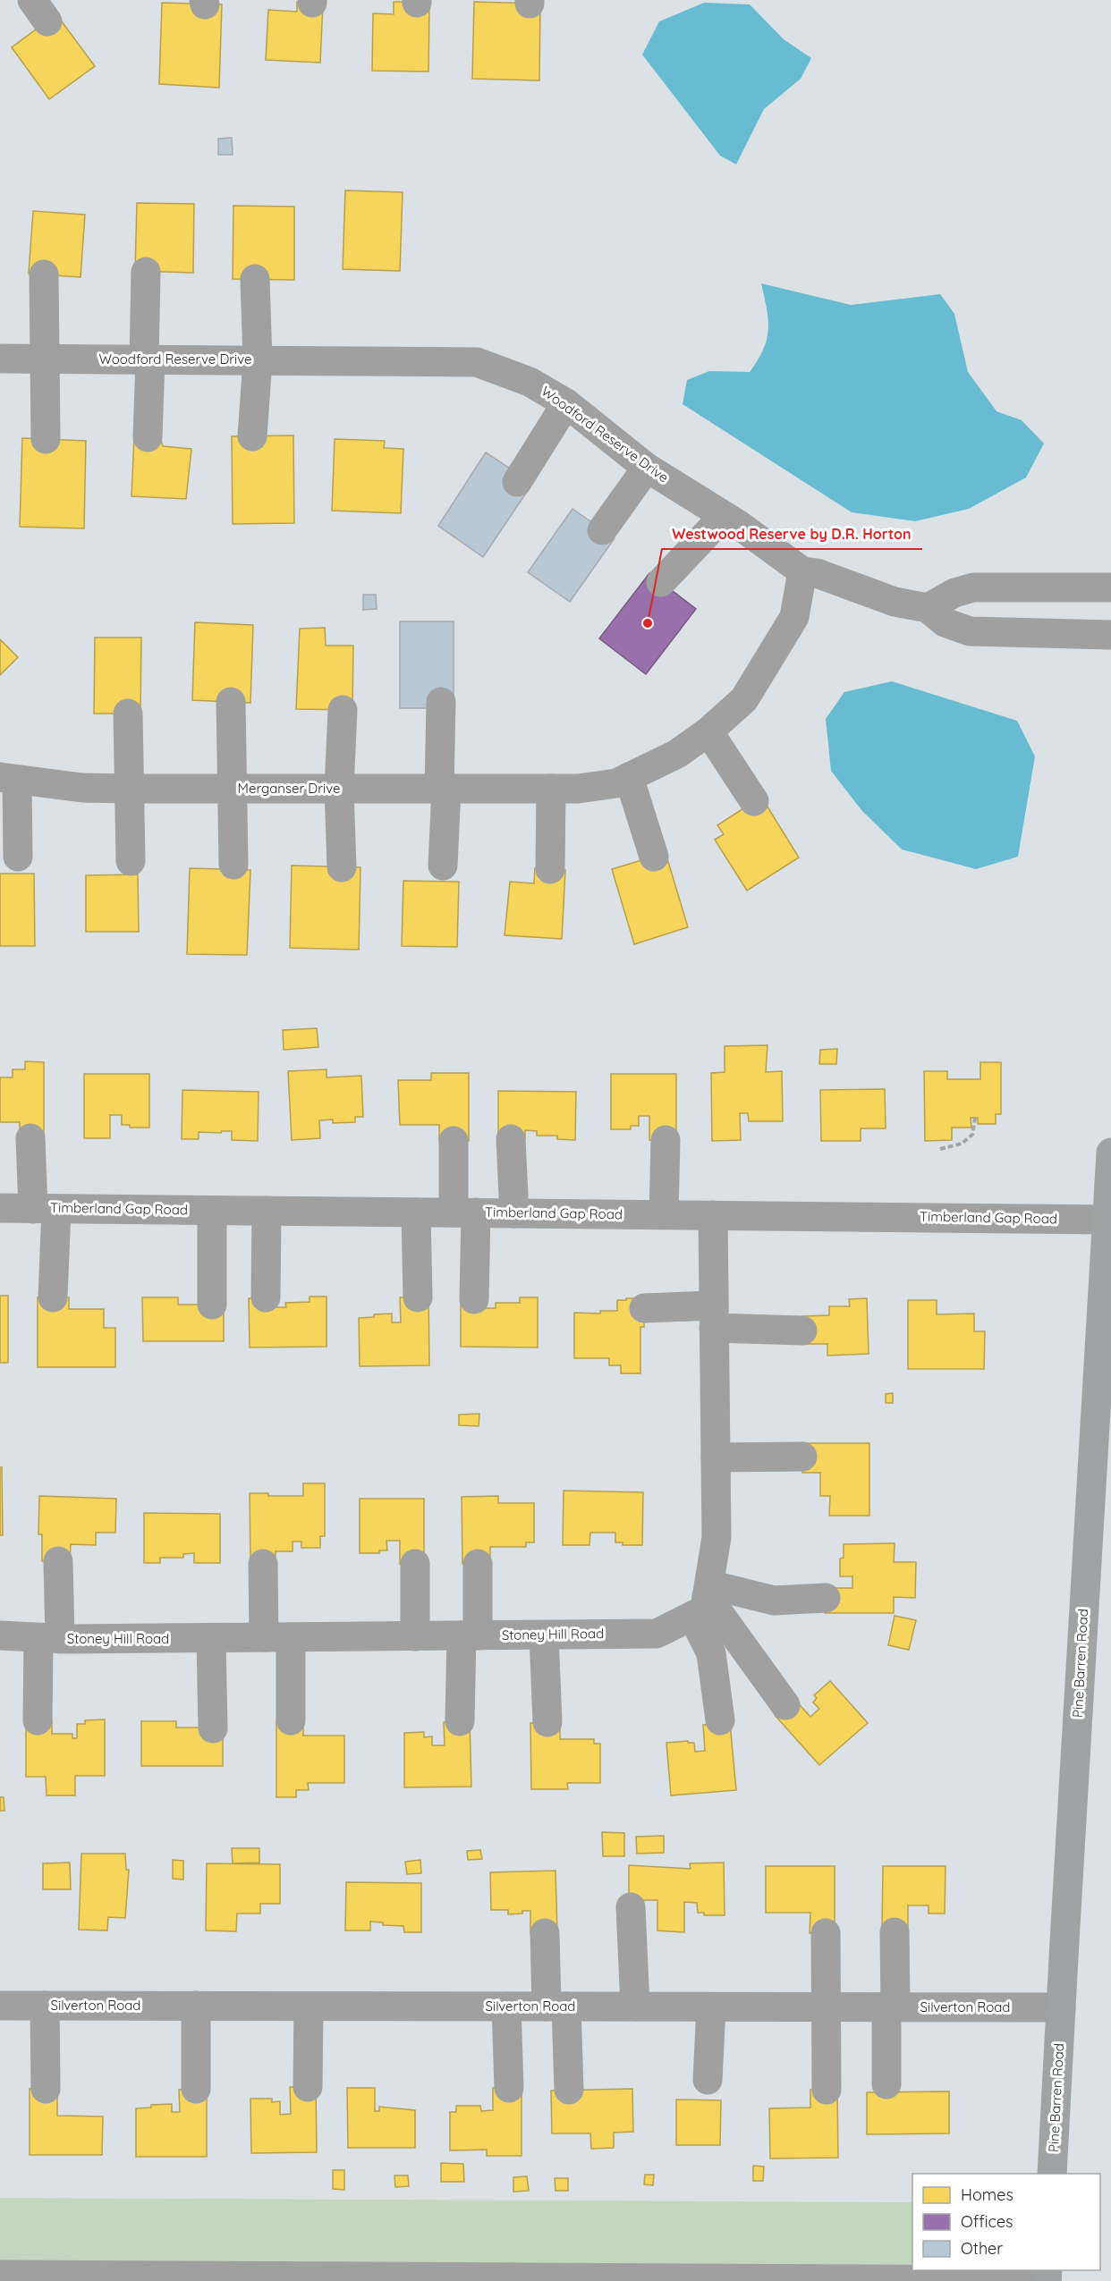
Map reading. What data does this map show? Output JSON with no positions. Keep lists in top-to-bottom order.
{
  "streets": {
    "main road": ["Pine Barren Road"],
    "street": [
      "Woodford Reserve Drive",
      "Merganser Drive",
      "Timberland Gap Road",
      "Stoney Hill Road",
      "Silverton Road"
    ]
  },
  "crossings": [
    ["Woodford Reserve Drive", "Merganser Drive"],
    ["Timberland Gap Road", "Pine Barren Road"],
    ["Pine Barren Road", "Silverton Road"]
  ],
  "places": ["Westwood Reserve by D.R. Horton"],
  "legend": ["Homes", "Offices", "Other"]
}
